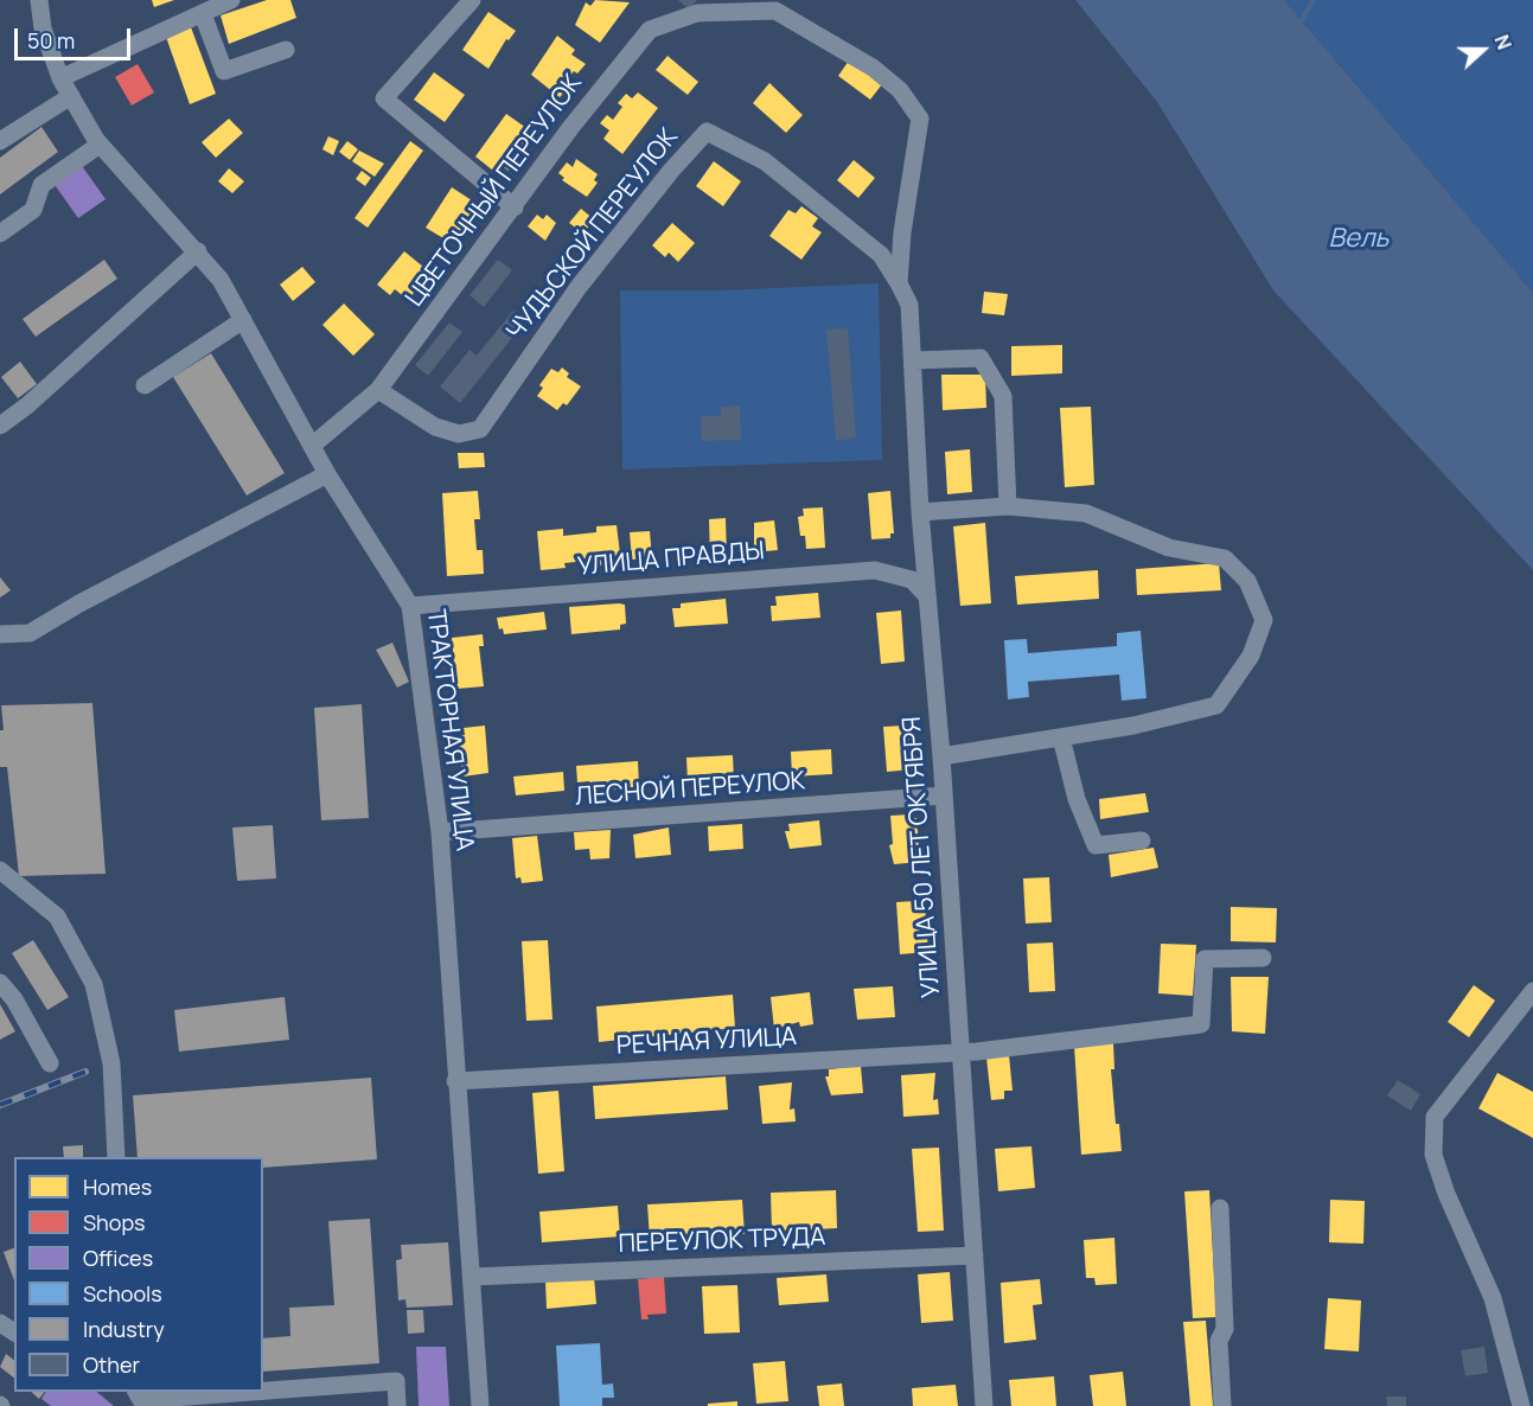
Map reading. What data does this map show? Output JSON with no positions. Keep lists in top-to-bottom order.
{
  "streets": {
    "street": [
      "ЦВЕТОЧНЫЙ ПЕРЕУЛОК",
      "ЧУДЬСКОЙ ПЕРЕУЛОК",
      "УЛИЦА ПРАВДЫ",
      "ТРАКТОРНАЯ УЛИЦА",
      "ЛЕСНОЙ ПЕРЕУЛОК",
      "УЛИЦА 50 ЛЕТ ОКТЯБРЯ",
      "РЕЧНАЯ УЛИЦА",
      "ПЕРЕУЛОК ТРУДА"
    ]
  },
  "crossings": [
    ["ЦВЕТОЧНЫЙ ПЕРЕУЛОК", "ЧУДЬСКОЙ ПЕРЕУЛОК"],
    ["ЦВЕТОЧНЫЙ ПЕРЕУЛОК", "ТРАКТОРНАЯ УЛИЦА"],
    ["ЧУДЬСКОЙ ПЕРЕУЛОК", "УЛИЦА 50 ЛЕТ ОКТЯБРЯ"],
    ["УЛИЦА ПРАВДЫ", "ТРАКТОРНАЯ УЛИЦА"],
    ["УЛИЦА ПРАВДЫ", "УЛИЦА 50 ЛЕТ ОКТЯБРЯ"],
    ["ТРАКТОРНАЯ УЛИЦА", "ЛЕСНОЙ ПЕРЕУЛОК"],
    ["ТРАКТОРНАЯ УЛИЦА", "РЕЧНАЯ УЛИЦА"],
    ["ТРАКТОРНАЯ УЛИЦА", "ПЕРЕУЛОК ТРУДА"],
    ["ЛЕСНОЙ ПЕРЕУЛОК", "УЛИЦА 50 ЛЕТ ОКТЯБРЯ"],
    ["УЛИЦА 50 ЛЕТ ОКТЯБРЯ", "РЕЧНАЯ УЛИЦА"],
    ["УЛИЦА 50 ЛЕТ ОКТЯБРЯ", "ПЕРЕУЛОК ТРУДА"]
  ],
  "water": ["Вель"],
  "legend": [
    "Homes",
    "Shops",
    "Offices",
    "Schools",
    "Industry",
    "Other"
  ],
  "scale_bar": "50 m",
  "north": "right"
}
